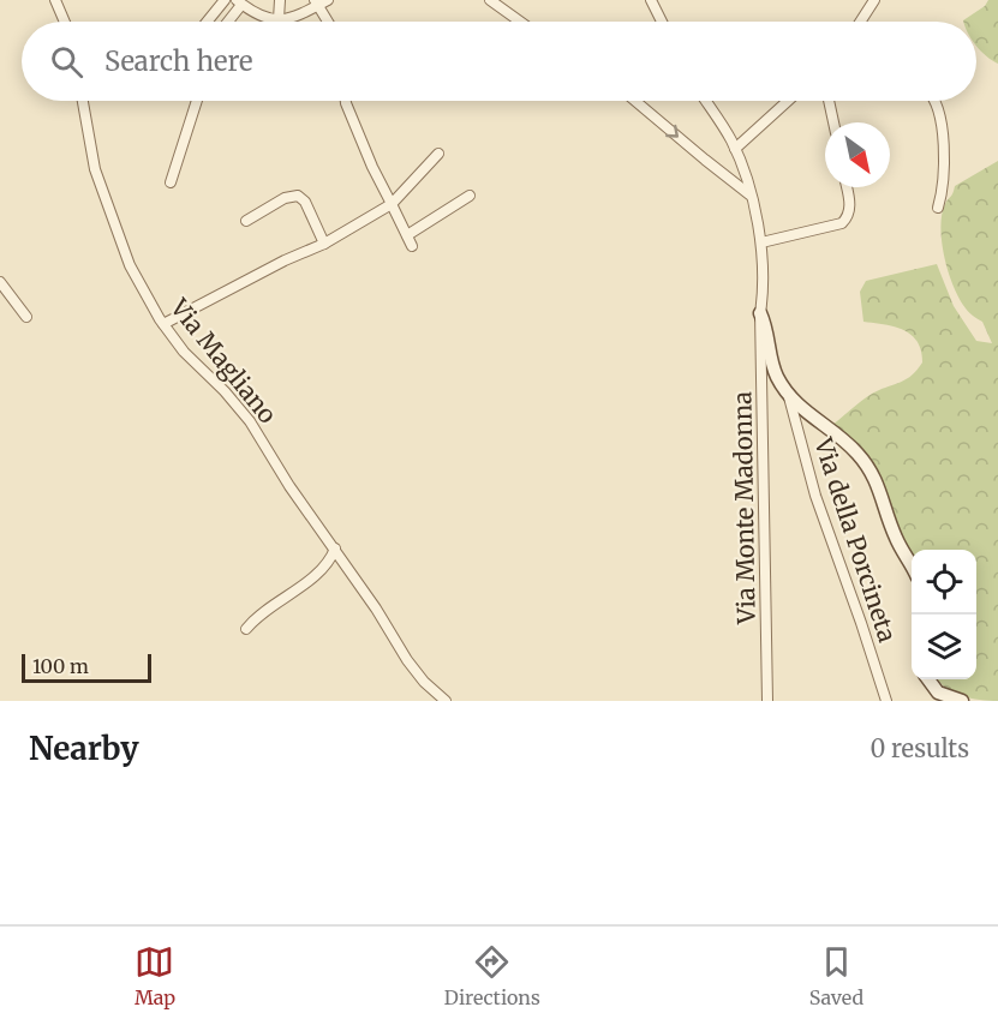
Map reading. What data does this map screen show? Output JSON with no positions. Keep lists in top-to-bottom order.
{
  "streets": {
    "street": ["Via Magliano", "Via Monte Madonna", "Via della Porcineta"]
  },
  "scale_bar": "100 m",
  "north": "bottom right",
  "page": {
    "search": "Search here",
    "scale": "100 m",
    "heading": ["Nearby", "0 results"],
    "nav": ["Map", "Directions", "Saved"]
  }
}
